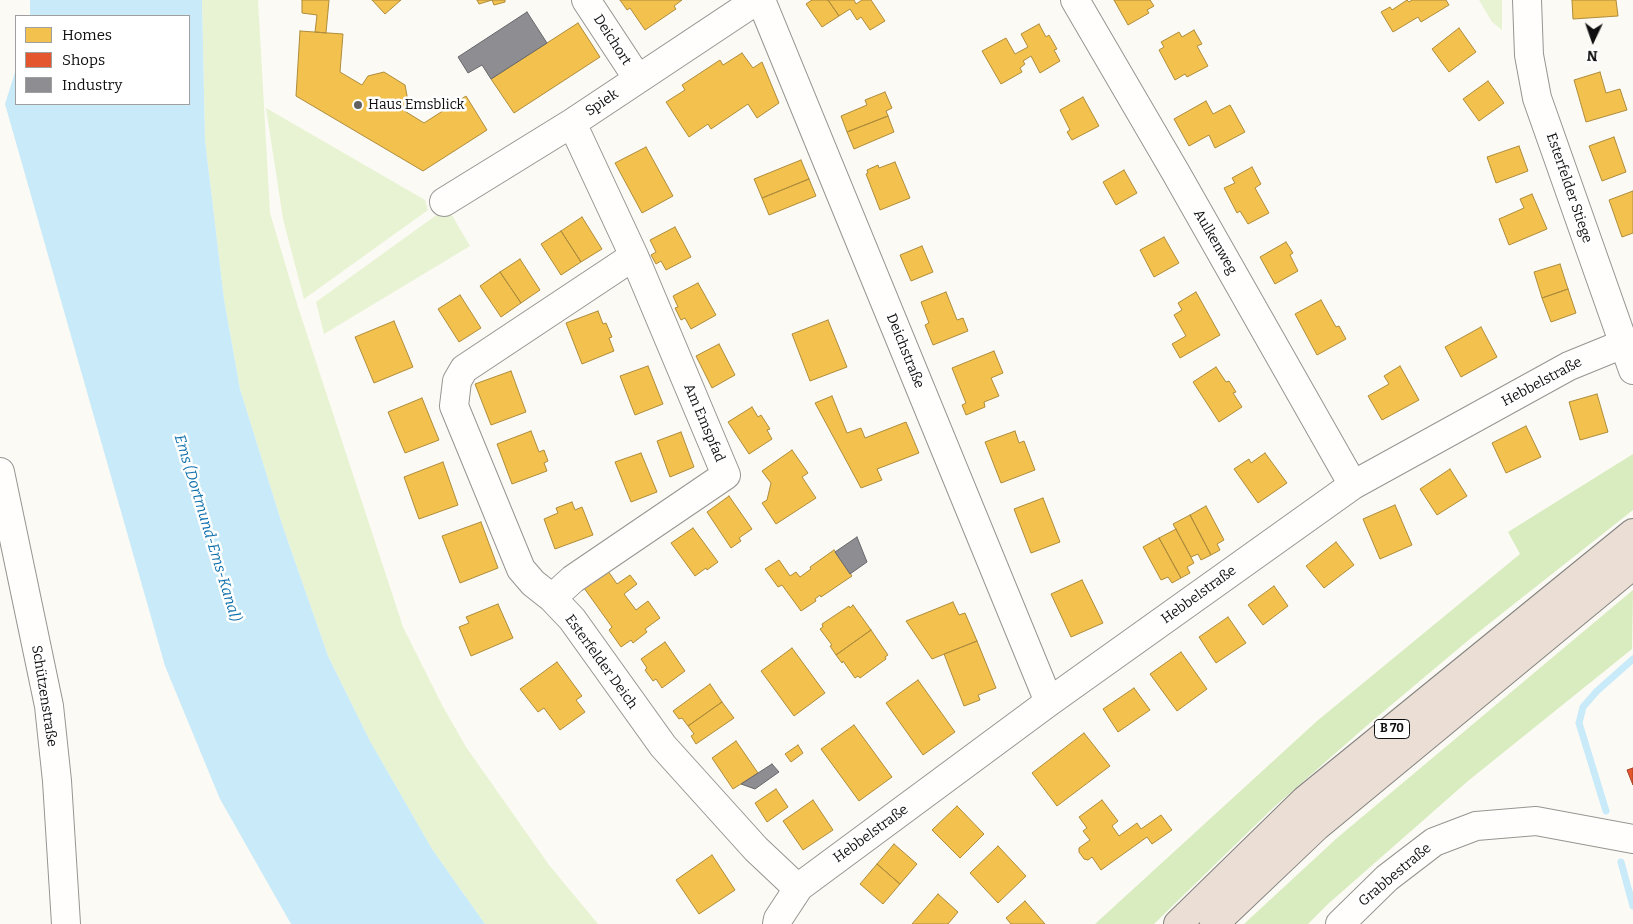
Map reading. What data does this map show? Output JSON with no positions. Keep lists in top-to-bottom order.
{
  "streets": {
    "highway": ["B 70"],
    "street": [
      "Deichort",
      "Spiek",
      "Esterfelder Stiege",
      "Aulkenweg",
      "Deichstraße",
      "Hebbelstraße",
      "Am Emspfad",
      "Esterfelder Deich",
      "Schützenstraße",
      "Grabbestraße"
    ]
  },
  "crossings": [
    ["Deichort", "Spiek"],
    ["Spiek", "Am Emspfad"],
    ["Esterfelder Stiege", "Hebbelstraße"],
    ["Aulkenweg", "Hebbelstraße"],
    ["Deichstraße", "Hebbelstraße"],
    ["Hebbelstraße", "Esterfelder Deich"],
    ["Am Emspfad", "Esterfelder Deich"]
  ],
  "water": ["Ems (Dortmund-Ems-Kanal)"],
  "places": ["Haus Emsblick"],
  "legend": ["Homes", "Shops", "Industry"],
  "north": "bottom"
}
